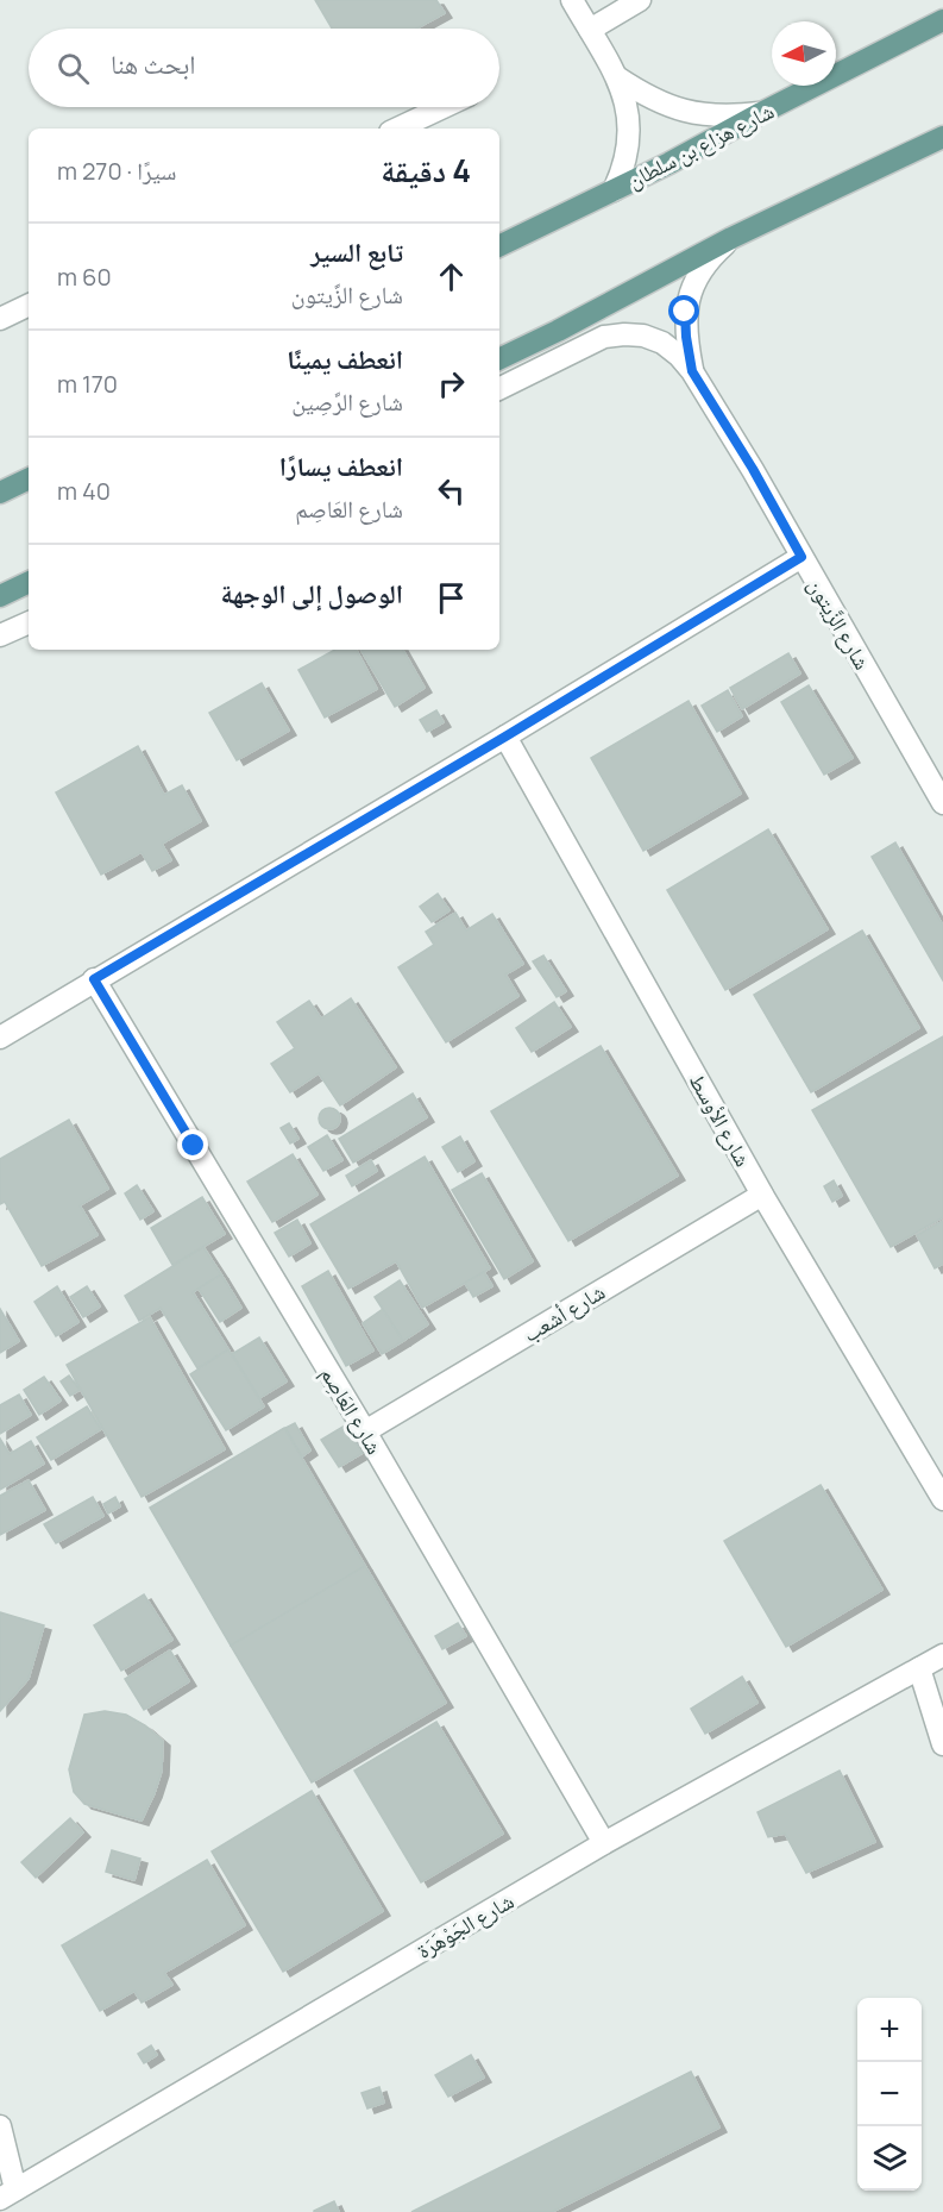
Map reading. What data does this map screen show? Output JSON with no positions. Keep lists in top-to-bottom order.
{
  "streets": {
    "main road": ["شارع هزاع بن سلطان"],
    "street": [
      "شارع الزَّيتون",
      "شارع الأوسط",
      "شارع أشعب",
      "شارع العَاصِم",
      "شارع الجَوْهَرَة"
    ]
  },
  "crossings": [
    ["شارع الأوسط", "شارع أشعب"],
    ["شارع أشعب", "شارع العَاصِم"],
    ["شارع العَاصِم", "شارع الجَوْهَرَة"]
  ],
  "north": "left",
  "page": {
    "search": "ابحث هنا",
    "heading": ["4 دقيقة", "سيرًا · 270 m"],
    "list": [
      ["تابع السير", "شارع الزَّيتون", "60 m"],
      ["انعطف يمينًا", "شارع الرَّصِين", "170 m"],
      ["انعطف يسارًا", "شارع العَاصِم", "40 m"],
      "الوصول إلى الوجهة"
    ],
    "map_buttons": ["+", "−"]
  }
}
